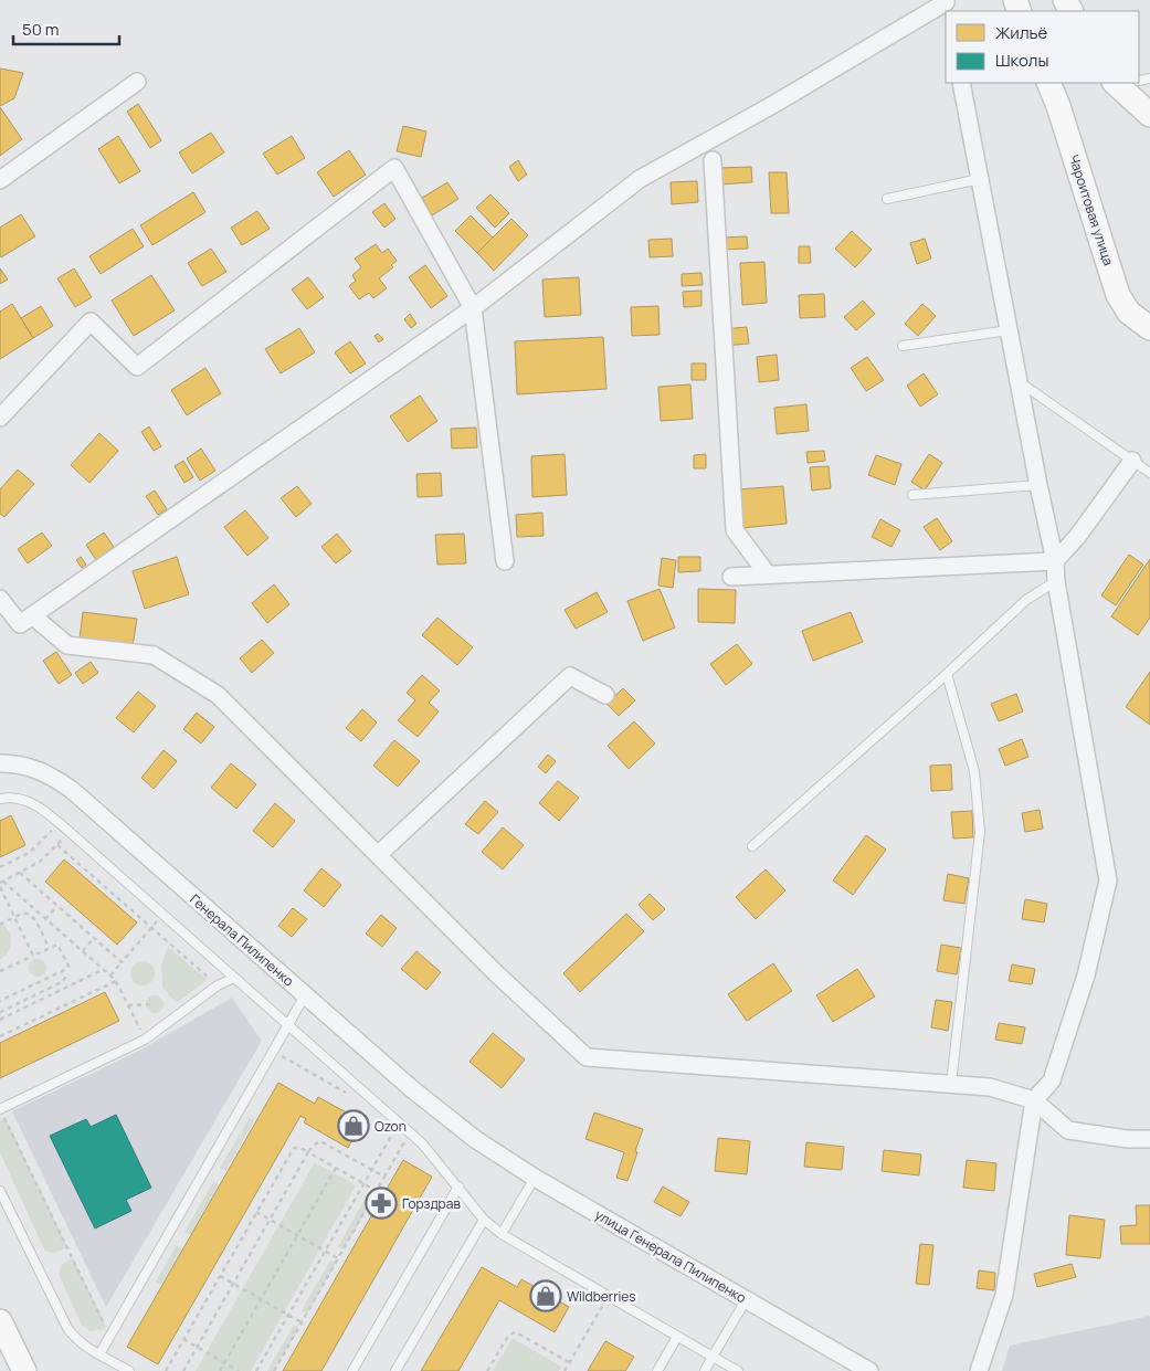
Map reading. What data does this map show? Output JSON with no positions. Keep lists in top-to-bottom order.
{
  "streets": {
    "street": ["Чароитовая улица", "Генерала Пилипенко", "улица Генерала Пилипенко"]
  },
  "crossings": [
    ["Генерала Пилипенко", "улица Генерала Пилипенко"]
  ],
  "places": {
    "shop": ["Ozon", "Wildberries"],
    "pharmacy": ["Горздрав"]
  },
  "legend": ["Жильё", "Школы"],
  "scale_bar": "50 m"
}
